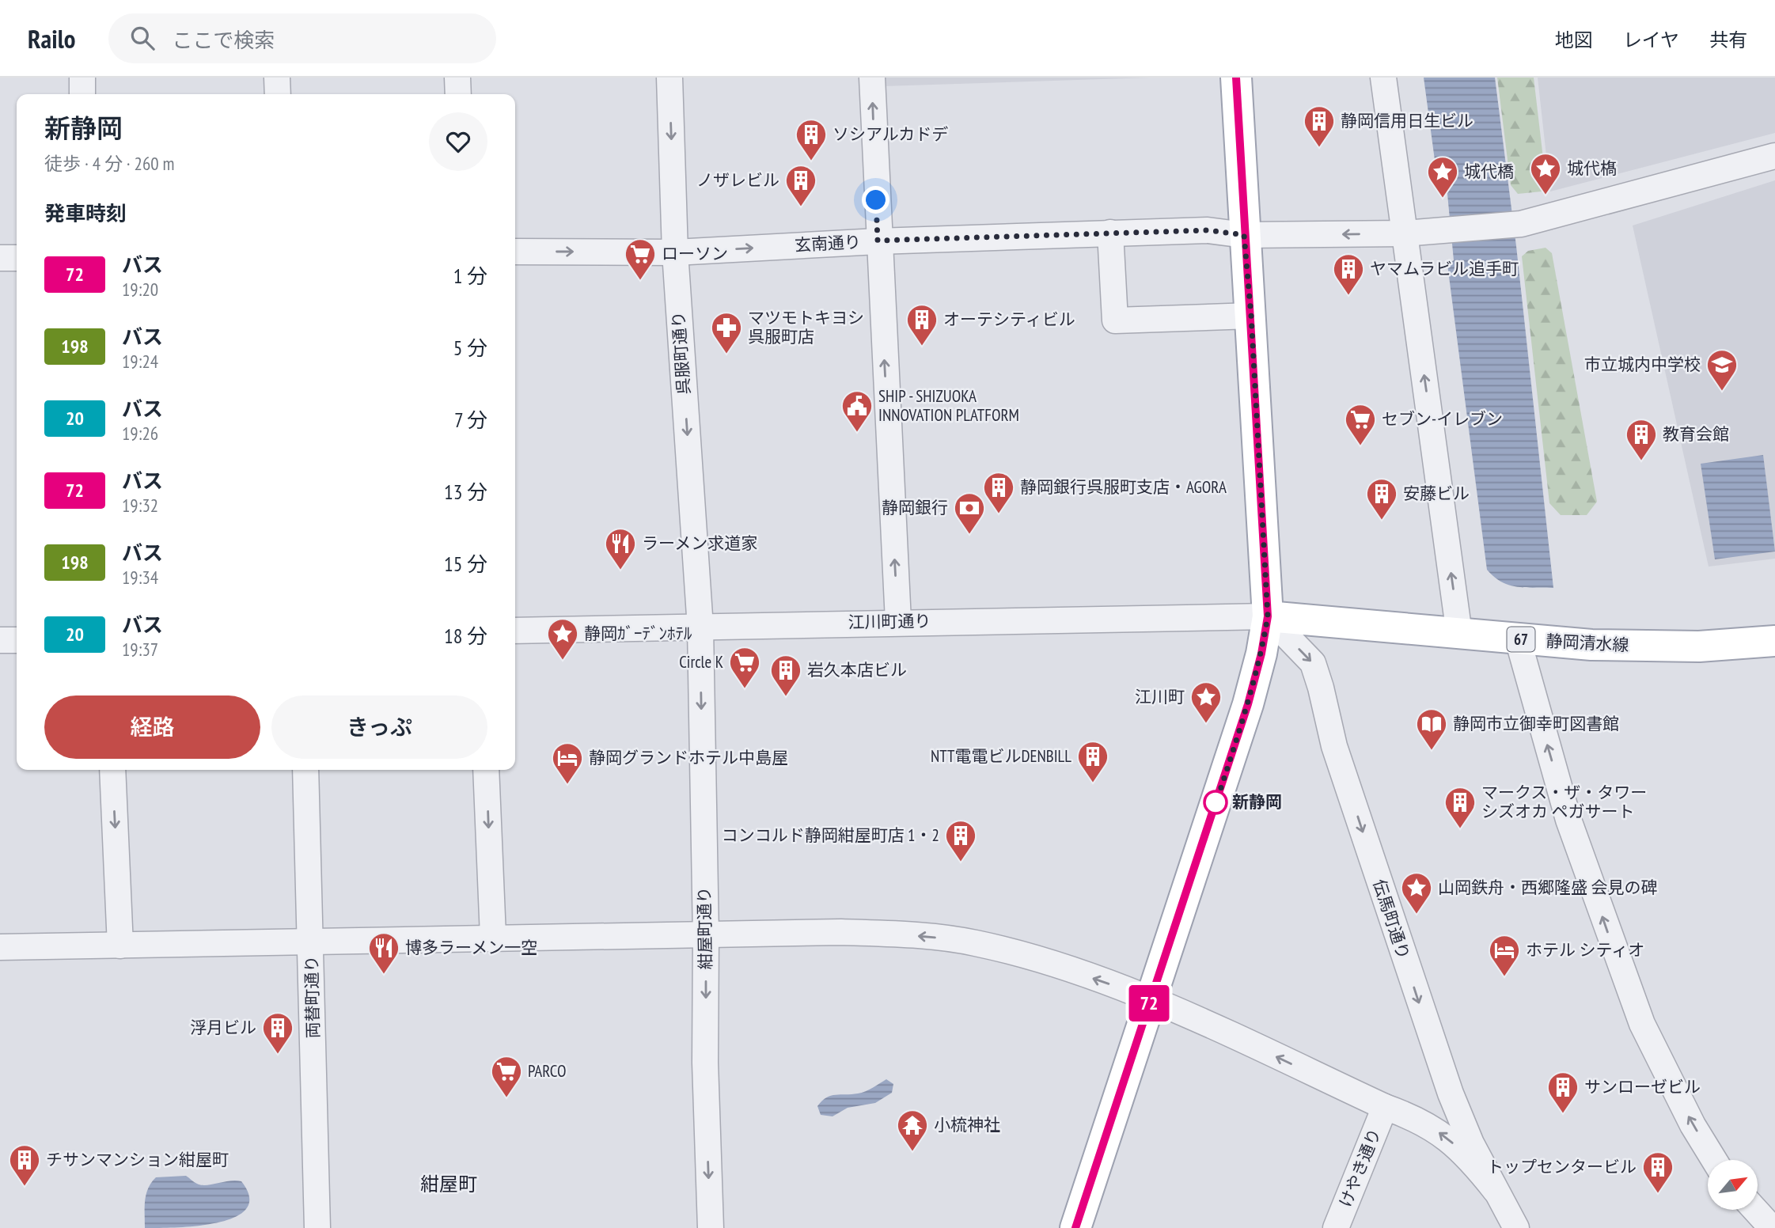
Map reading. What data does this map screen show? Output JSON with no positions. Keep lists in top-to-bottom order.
{
  "streets": {
    "main road": ["67", "静岡清水線"],
    "street": [
      "玄南通り",
      "呉服町通り",
      "江川町通り",
      "伝馬町通り",
      "紺屋町通り",
      "両替町通り",
      "けやき通り"
    ]
  },
  "crossings": [
    ["玄南通り", "呉服町通り"],
    ["呉服町通り", "江川町通り"],
    ["呉服町通り", "紺屋町通り"],
    ["江川町通り", "静岡清水線"],
    ["江川町通り", "伝馬町通り"],
    ["江川町通り", "紺屋町通り"],
    ["静岡清水線", "伝馬町通り"]
  ],
  "one_way": ["紺屋町通り"],
  "districts": ["紺屋町"],
  "places": {
    "building": [
      "静岡信用日生ビル",
      "ソシアルカドデ",
      "ノザレビル",
      "ヤマムラビル追手町",
      "オーテシティビル",
      "教育会館",
      "静岡銀行呉服町支店・AGORA",
      "安藤ビル",
      "岩久本店ビル",
      "NTT電電ビルDENBILL",
      "マークス・ザ・タワー シズオカ ペガサート",
      "コンコルド静岡紺屋町店 1・2",
      "浮月ビル",
      "サンローゼビル",
      "チサンマンション紺屋町",
      "トップセンタービル"
    ],
    "place": [
      "城代𣘺",
      "城代橋",
      "静岡ｶﾞｰﾃﾞﾝﾎﾃﾙ",
      "江川町",
      "山岡鉄舟・西郷隆盛 会見の碑"
    ],
    "supermarket": [
      "ローソン",
      "セブン-イレブン",
      "Circle K",
      "PARCO"
    ],
    "pharmacy": ["マツモトキヨシ 呉服町店"],
    "school or university": ["市立城内中学校"],
    "public building": ["SHIP - SHIZUOKA INNOVATION PLATFORM"],
    "bank": ["静岡銀行"],
    "restaurant": ["ラーメン求道家", "博多ラーメン一空"],
    "library": ["静岡市立御幸町図書館"],
    "hotel": ["静岡グランドホテル中島屋", "ホテル シティオ"],
    "other": ["新静岡"],
    "temple": ["小梳神社"]
  },
  "lines": ["bus line 72"],
  "north": "top right",
  "page": {
    "header": "Railo",
    "search": "ここで検索",
    "nav": ["地図", "レイヤ", "共有"],
    "on_map": "72",
    "heading": [
      ["新静岡", "徒歩 · 4 分 · 260 m"],
      "発車時刻"
    ],
    "list": [
      {
        "mark": "72",
        "name": "バス",
        "note": "19:20",
        "value": "1 分"
      },
      {
        "mark": "198",
        "name": "バス",
        "note": "19:24",
        "value": "5 分"
      },
      {
        "mark": "20",
        "name": "バス",
        "note": "19:26",
        "value": "7 分"
      },
      {
        "mark": "72",
        "name": "バス",
        "note": "19:32",
        "value": "13 分"
      },
      {
        "mark": "198",
        "name": "バス",
        "note": "19:34",
        "value": "15 分"
      },
      {
        "mark": "20",
        "name": "バス",
        "note": "19:37",
        "value": "18 分"
      }
    ],
    "buttons": ["経路", "きっぷ"]
  }
}
